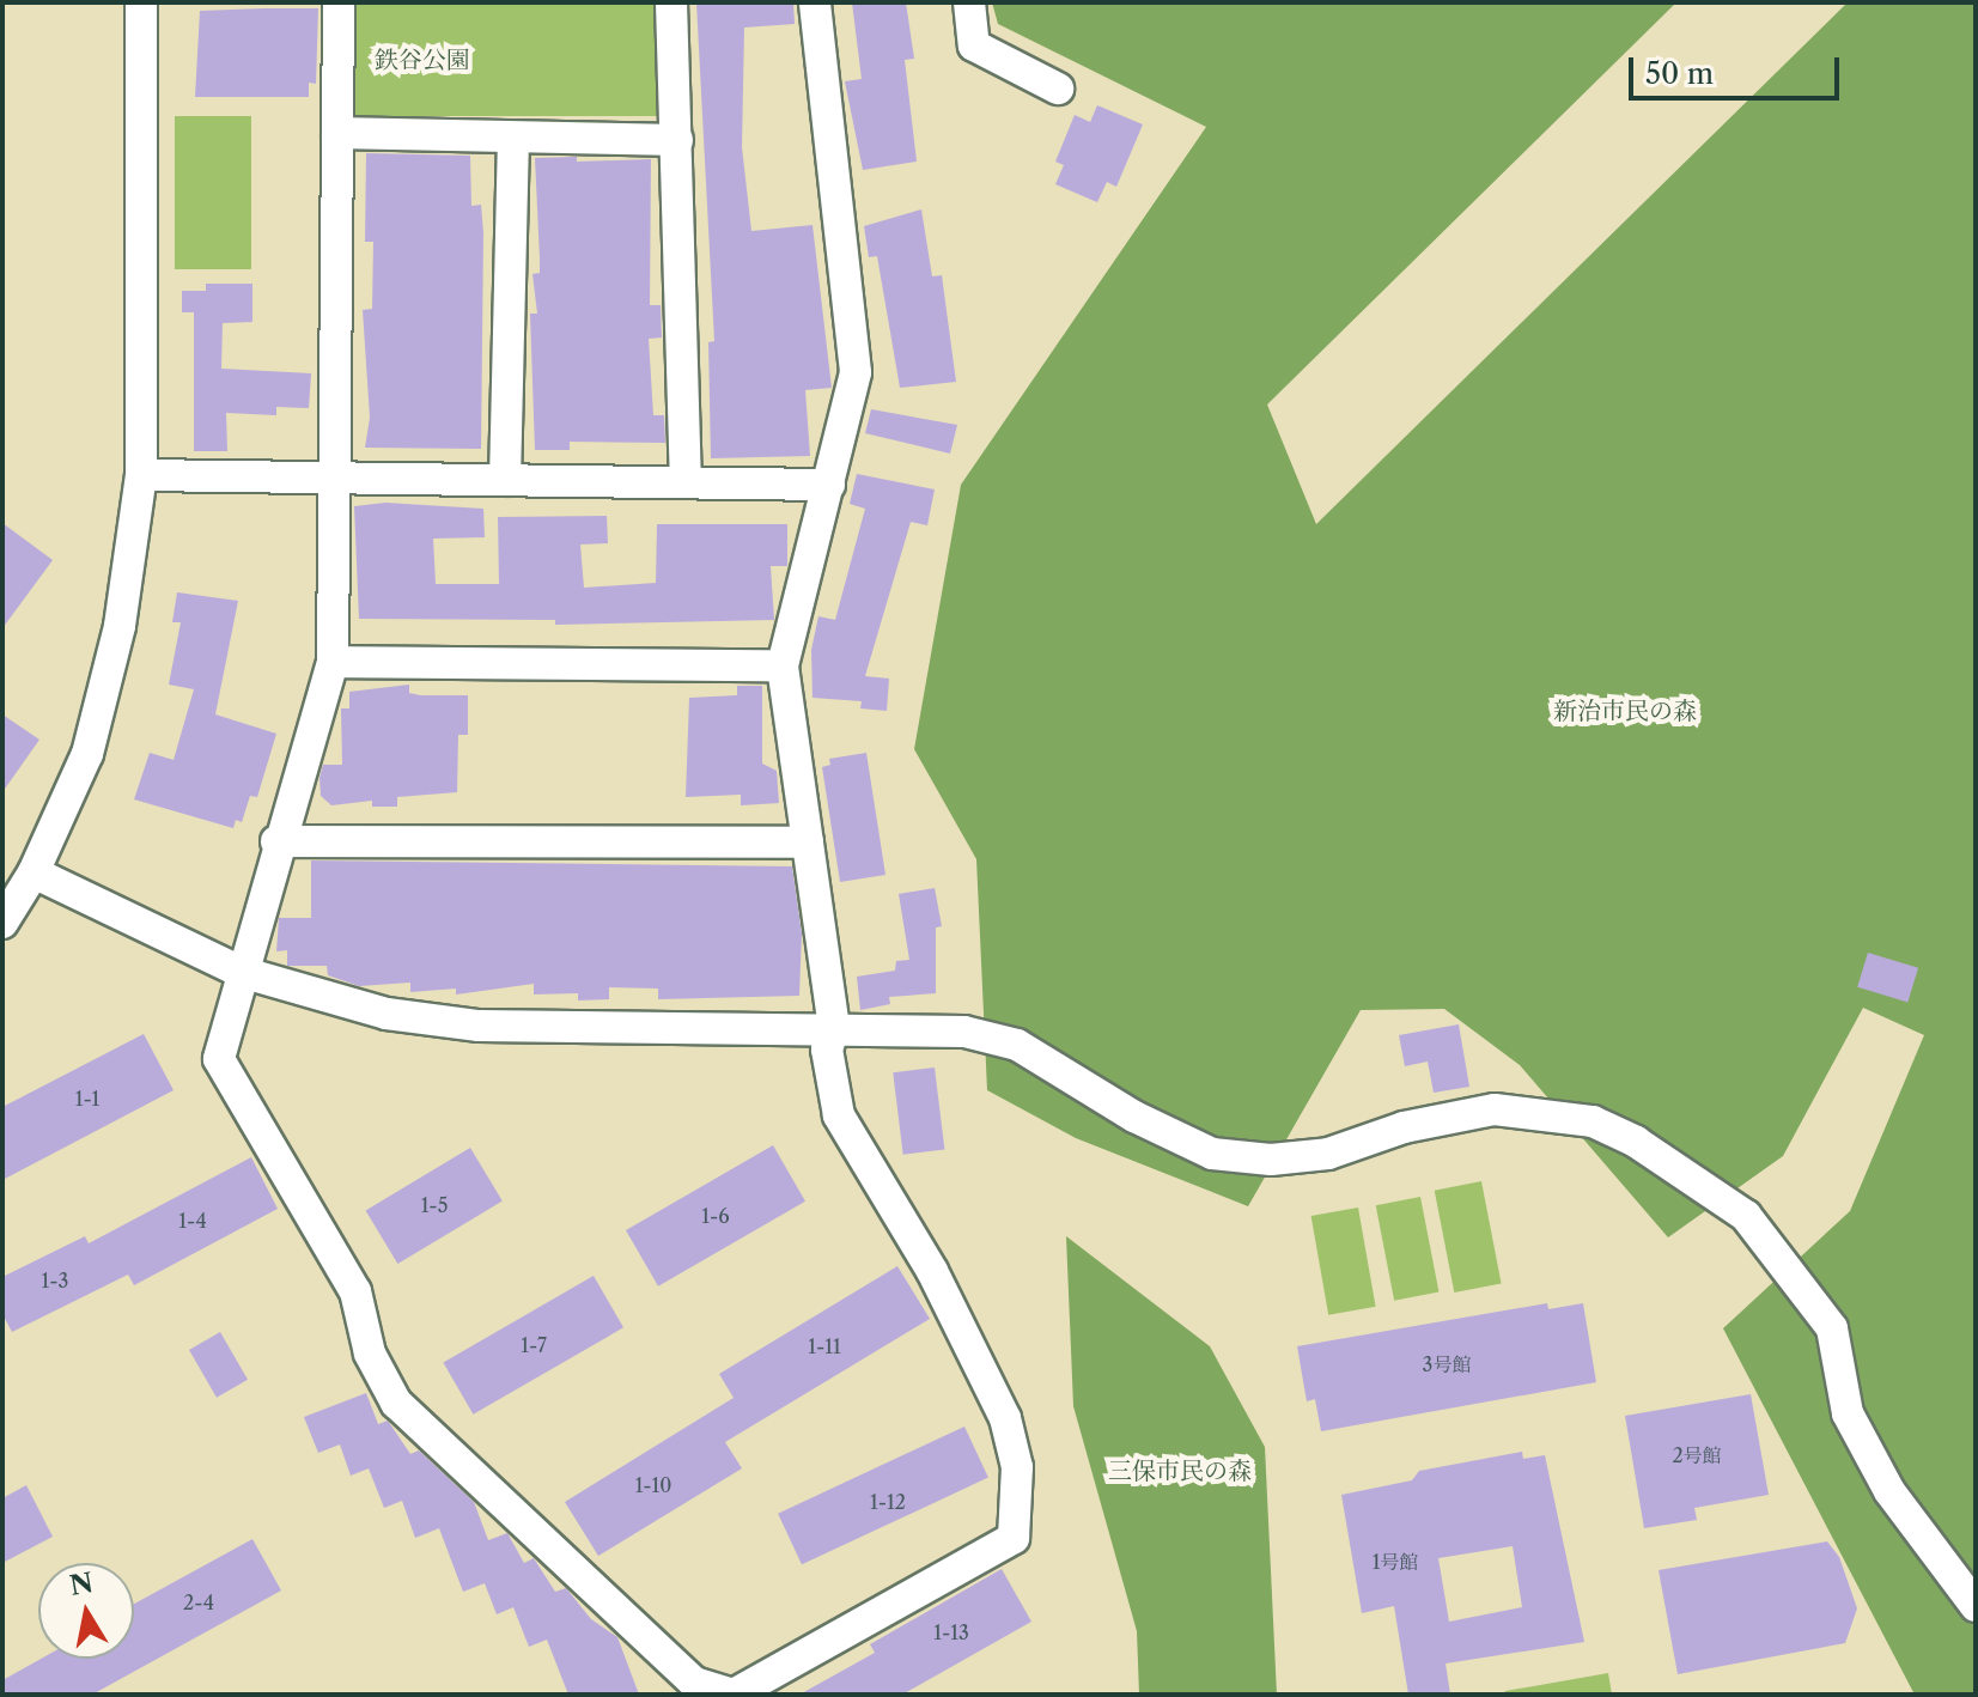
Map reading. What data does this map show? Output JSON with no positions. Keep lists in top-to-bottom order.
{
  "parks": ["鉄谷公園", "新治市民の森", "三保市民の森"],
  "house_numbers": [
    "1-1",
    "1-5",
    "1-6",
    "1-4",
    "1-3",
    "1-7",
    "1-11",
    "3号館",
    "2号館",
    "1-10",
    "1-12",
    "1号館",
    "2-4",
    "1-13"
  ],
  "scale_bar": "50 m",
  "north": "top"
}
